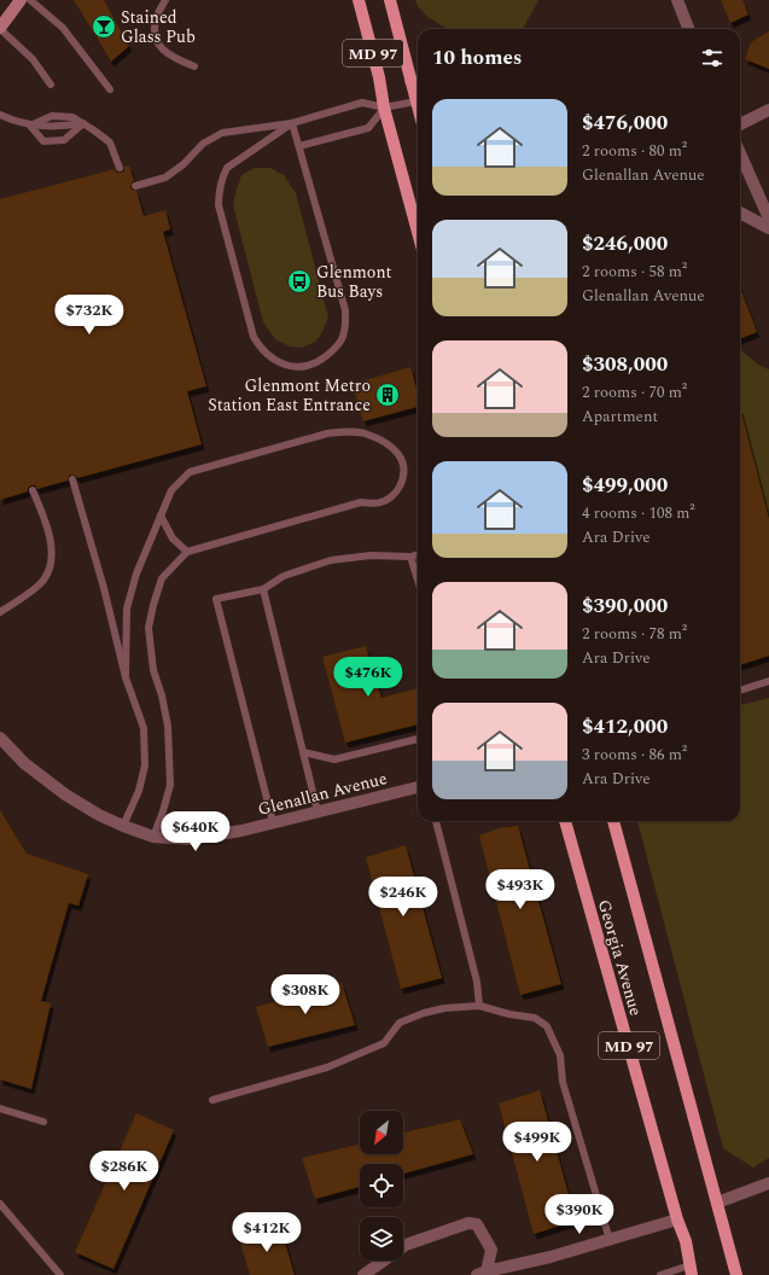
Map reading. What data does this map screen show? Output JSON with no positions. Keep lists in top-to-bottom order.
{
  "streets": {
    "main road": ["MD 97", "Georgia Avenue"],
    "street": ["Glenallan Avenue"]
  },
  "places": {
    "bar": ["Stained Glass Pub"],
    "bus stop": ["Glenmont Bus Bays"],
    "building": ["Glenmont Metro Station East Entrance"]
  },
  "north": "bottom left",
  "page": {
    "heading": "10 homes",
    "list": [
      {
        "name": "$476,000",
        "note": "2 rooms · 80 m² · Glenallan Avenue"
      },
      {
        "name": "$246,000",
        "note": "2 rooms · 58 m² · Glenallan Avenue"
      },
      {
        "name": "$308,000",
        "note": "2 rooms · 70 m² · Apartment"
      },
      {
        "name": "$499,000",
        "note": "4 rooms · 108 m² · Ara Drive"
      },
      {
        "name": "$390,000",
        "note": "2 rooms · 78 m² · Ara Drive"
      },
      {
        "name": "$412,000",
        "note": "3 rooms · 86 m² · Ara Drive"
      }
    ],
    "price": [
      "$732K",
      "$476K",
      "$640K",
      "$493K",
      "$246K",
      "$308K",
      "$499K",
      "$286K",
      "$390K",
      "$412K"
    ]
  }
}
